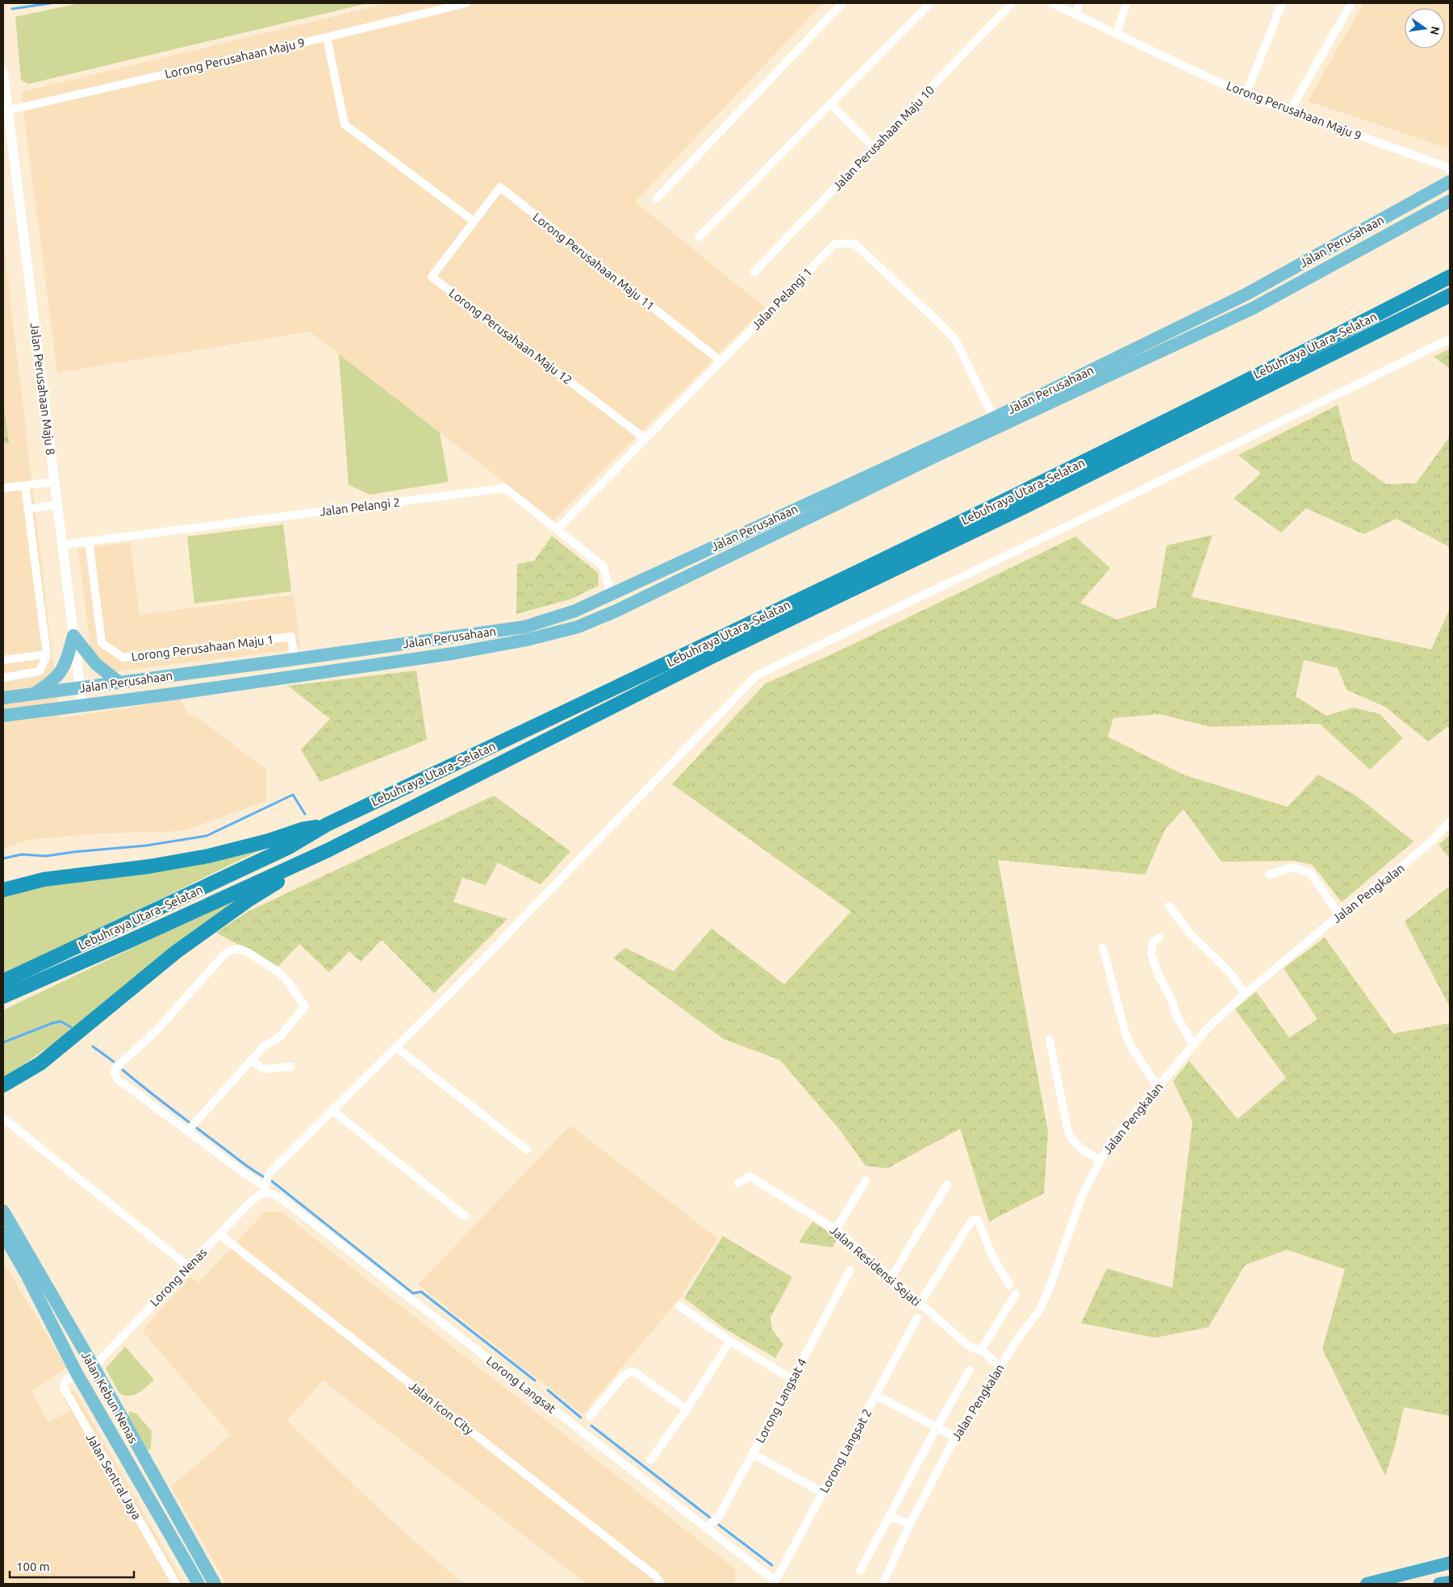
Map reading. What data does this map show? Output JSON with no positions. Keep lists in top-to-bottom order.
{
  "streets": {
    "highway": ["Lebuhraya Utara–Selatan"],
    "main road": ["Jalan Perusahaan", "Jalan Kebun Nenas"],
    "street": [
      "Lorong Perusahaan Maju 9",
      "Jalan Perusahaan Maju 10",
      "Lorong Perusahaan Maju 11",
      "Jalan Pelangi 1",
      "Lorong Perusahaan Maju 12",
      "Jalan Perusahaan Maju 8",
      "Jalan Pelangi 2",
      "Lorong Perusahaan Maju 1",
      "Jalan Pengkalan",
      "Jalan Residensi Sejati",
      "Lorong Nenas",
      "Lorong Langsat",
      "Lorong Langsat 4",
      "Jalan Icon City",
      "Lorong Langsat 2",
      "Jalan Sentral Jaya"
    ]
  },
  "crossings": [
    ["Lorong Perusahaan Maju 9", "Jalan Perusahaan Maju 8"],
    ["Jalan Perusahaan", "Jalan Pelangi 1"],
    ["Jalan Perusahaan", "Jalan Perusahaan Maju 8"],
    ["Jalan Perusahaan", "Jalan Pelangi 2"],
    ["Jalan Perusahaan", "Lorong Perusahaan Maju 1"],
    ["Lorong Perusahaan Maju 11", "Jalan Pelangi 1"],
    ["Lorong Perusahaan Maju 11", "Lorong Perusahaan Maju 12"],
    ["Jalan Pelangi 1", "Lorong Perusahaan Maju 12"],
    ["Jalan Pelangi 1", "Jalan Pelangi 2"],
    ["Jalan Perusahaan Maju 8", "Jalan Pelangi 2"],
    ["Jalan Pelangi 2", "Lorong Perusahaan Maju 1"],
    ["Jalan Pengkalan", "Jalan Residensi Sejati"],
    ["Lorong Nenas", "Lorong Langsat"],
    ["Lorong Nenas", "Jalan Kebun Nenas"],
    ["Lorong Nenas", "Jalan Icon City"],
    ["Lorong Langsat", "Lorong Langsat 4"],
    ["Lorong Langsat", "Lorong Langsat 2"],
    ["Jalan Kebun Nenas", "Jalan Sentral Jaya"]
  ],
  "scale_bar": "100 m",
  "north": "right"
}
